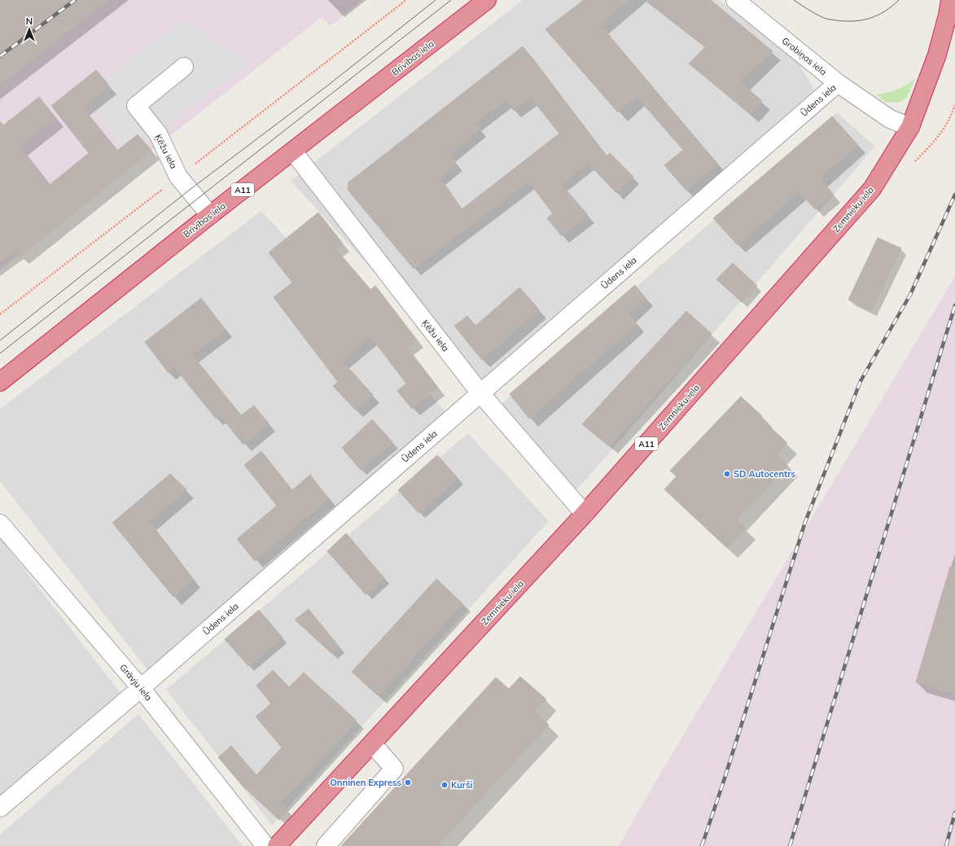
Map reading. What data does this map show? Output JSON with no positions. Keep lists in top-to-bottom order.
{
  "streets": {
    "highway": ["Brīvības iela", "A11", "Zemnieku iela"],
    "street": [
      "Grobiņas iela",
      "Ūdens iela",
      "Ķēžu iela",
      "Grāvju iela"
    ]
  },
  "crossings": [
    ["Grobiņas iela", "Ūdens iela"],
    ["Grobiņas iela", "Zemnieku iela"],
    ["Brīvības iela", "Ķēžu iela"],
    ["Ūdens iela", "Ķēžu iela"],
    ["Ūdens iela", "Grāvju iela"],
    ["Ķēžu iela", "Zemnieku iela"]
  ],
  "places": ["SD Autocentrs", "Onninen Express", "Kurši"],
  "north": "top"
}
